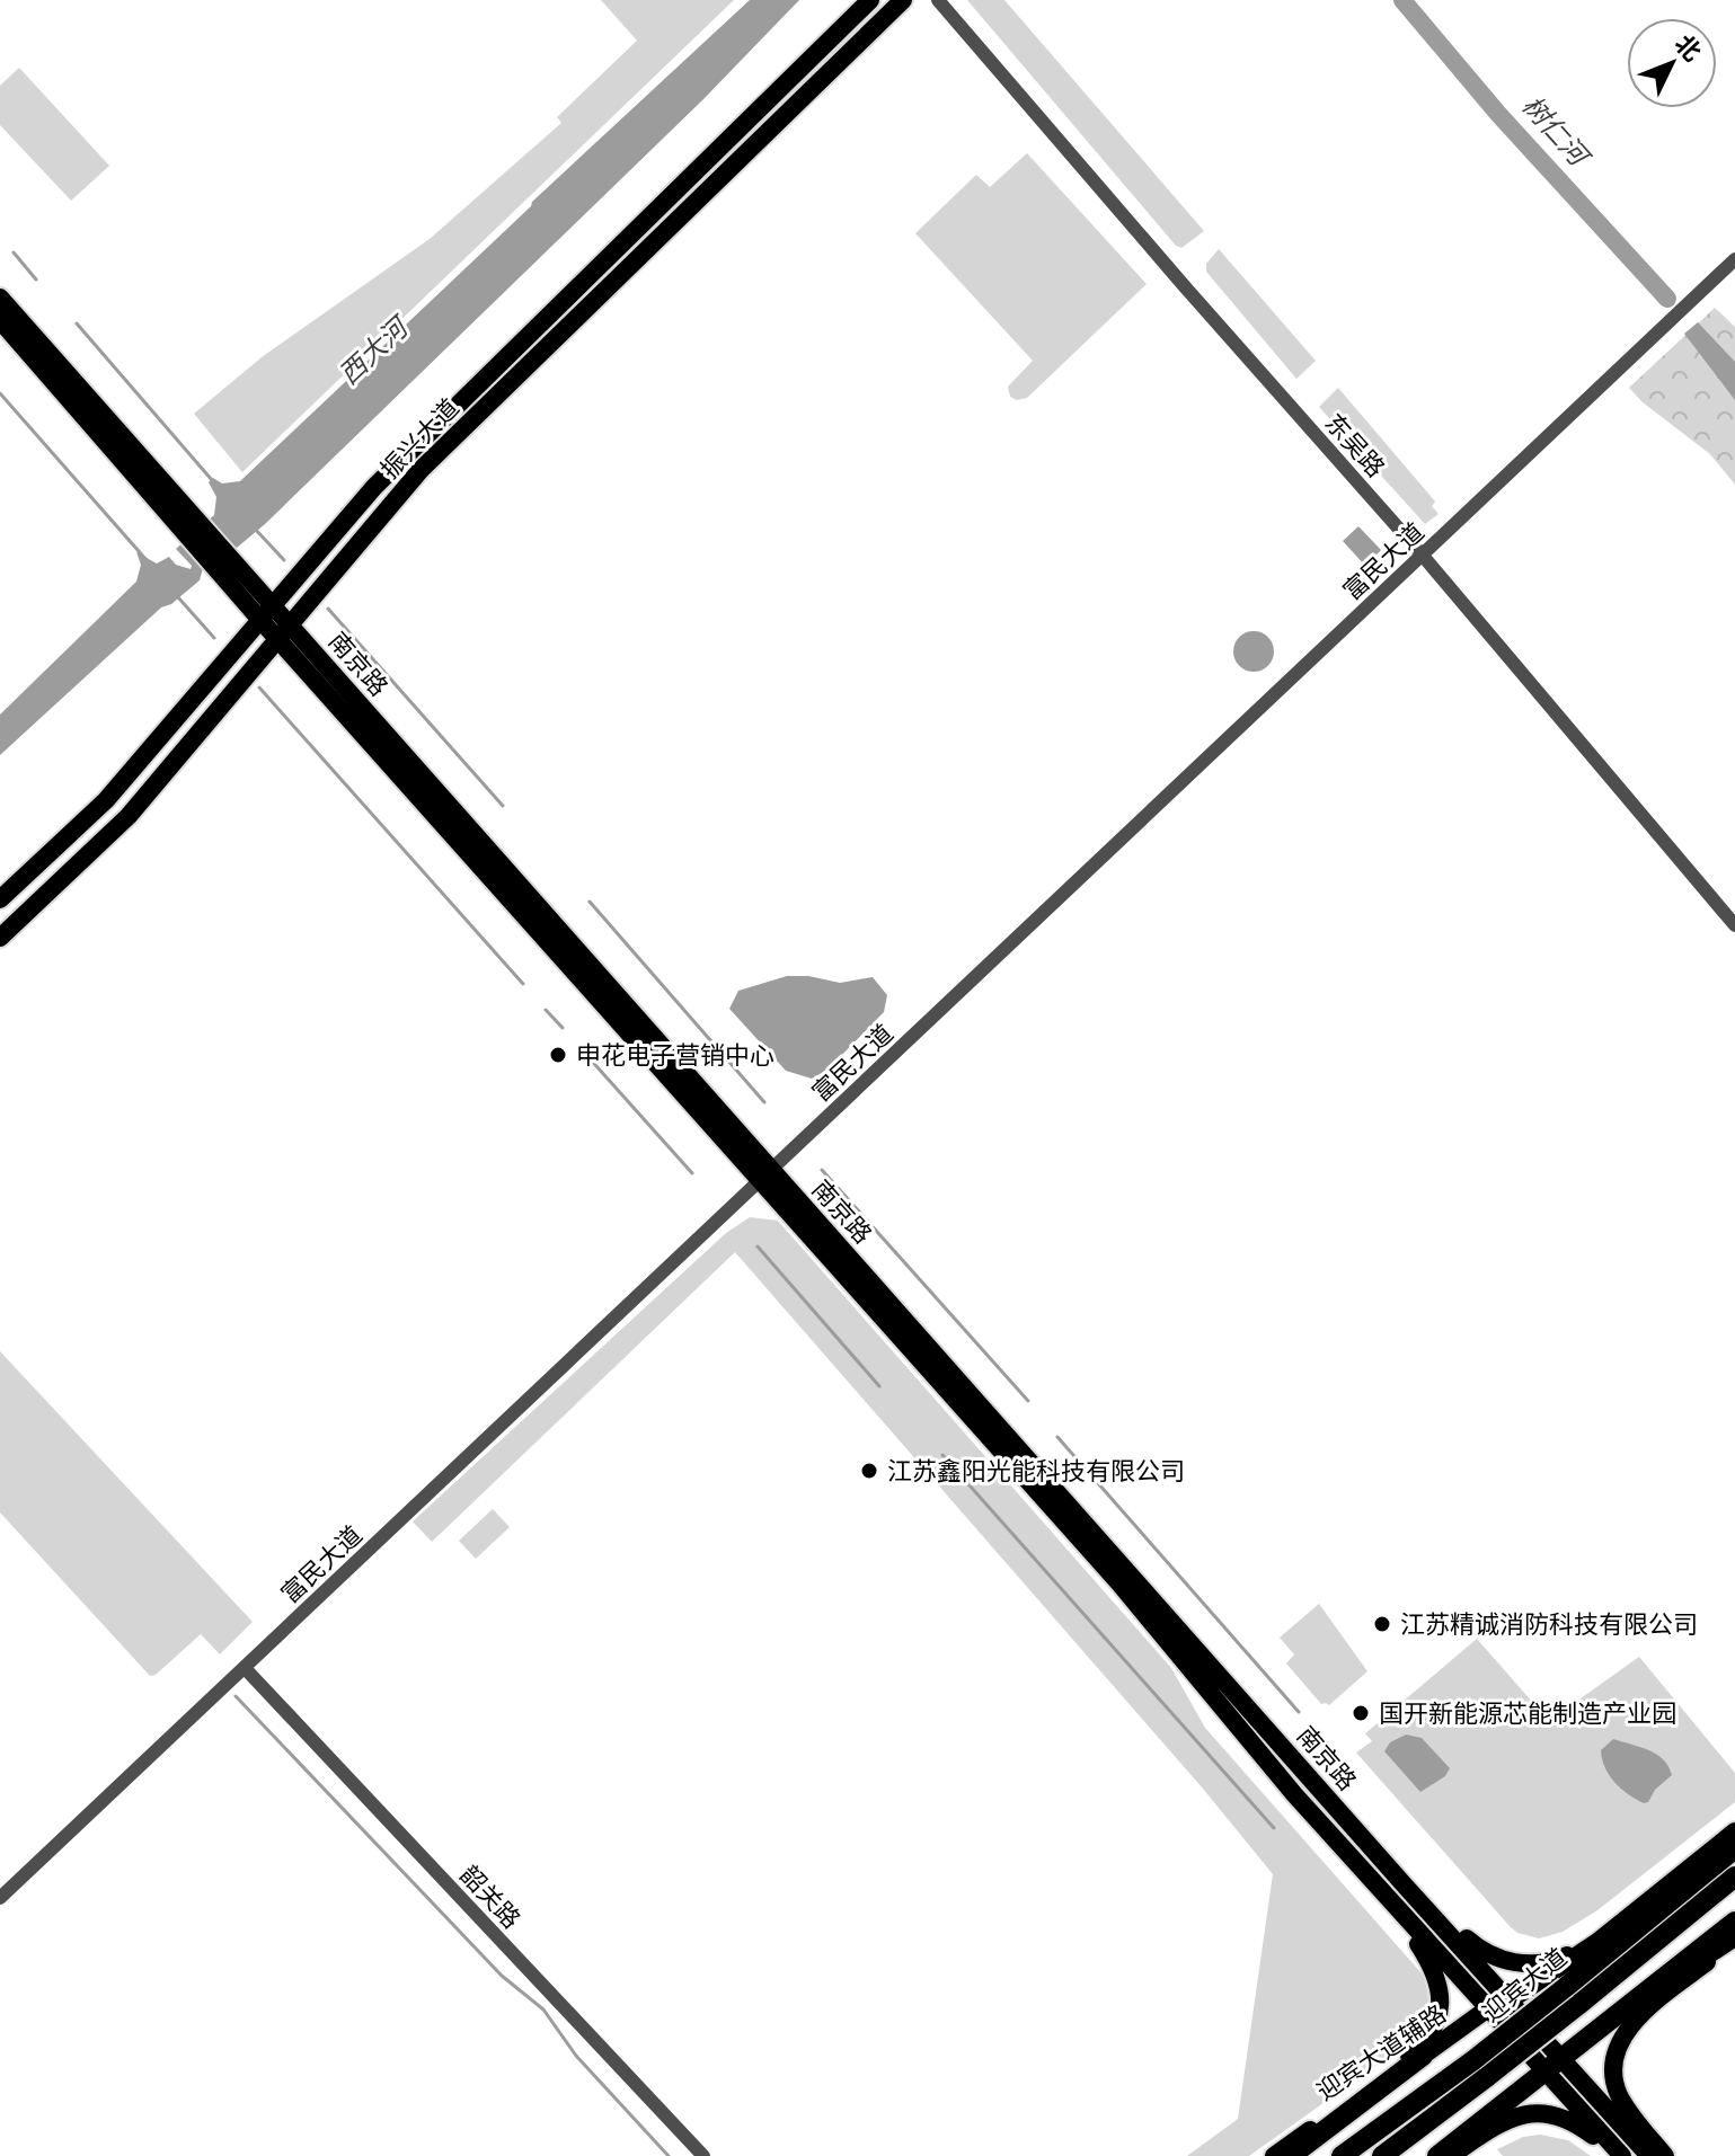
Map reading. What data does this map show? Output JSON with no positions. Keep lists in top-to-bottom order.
{
  "streets": {
    "highway": ["迎宾大道"],
    "main road": ["振兴大道", "南京路", "迎宾大道辅路"],
    "street": ["东吴路", "富民大道", "韶关路"]
  },
  "crossings": [
    ["振兴大道", "南京路"],
    ["东吴路", "富民大道"],
    ["富民大道", "南京路"],
    ["富民大道", "韶关路"],
    ["南京路", "迎宾大道辅路"]
  ],
  "water": ["树仁河", "西大河"],
  "places": [
    "申花电子营销中心",
    "江苏鑫阳光能科技有限公司",
    "江苏精诚消防科技有限公司",
    "国开新能源芯能制造产业园"
  ],
  "north": "top right"
}
